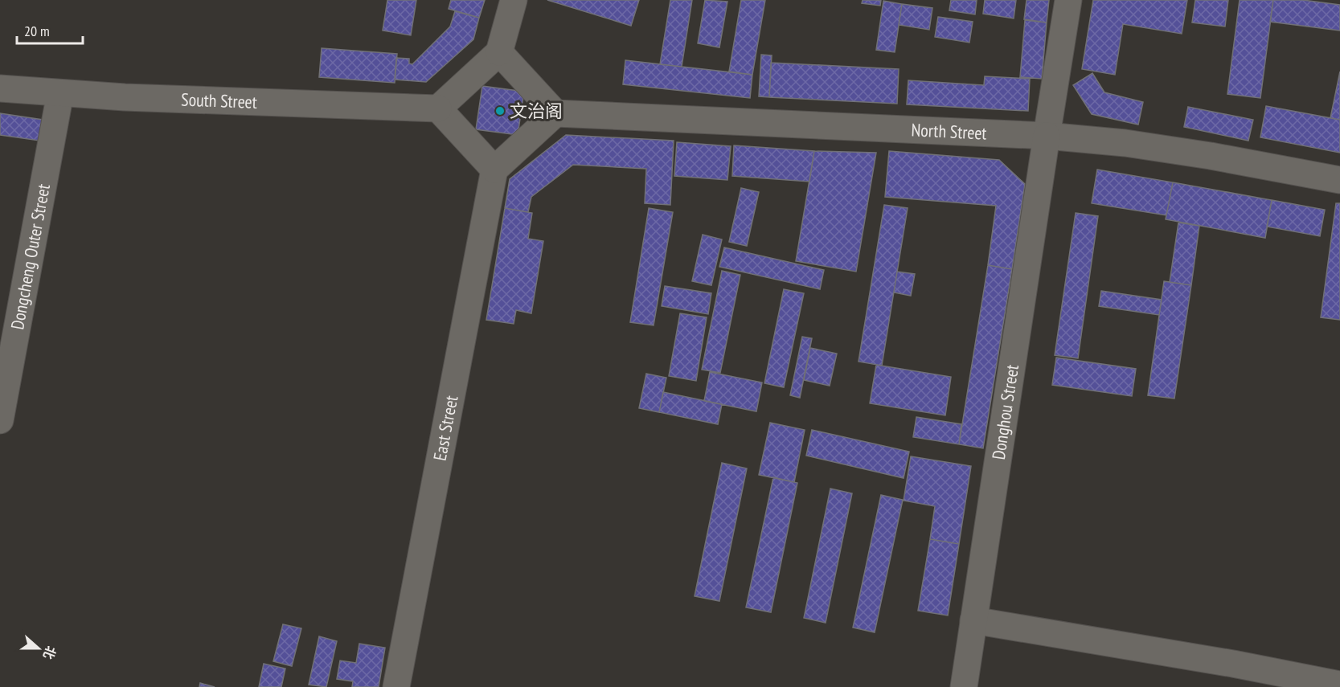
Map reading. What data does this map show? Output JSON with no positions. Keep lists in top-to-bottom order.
{
  "streets": {
    "street": [
      "South Street",
      "North Street",
      "Dongcheng Outer Street",
      "Donghou Street",
      "East Street"
    ]
  },
  "crossings": [
    ["South Street", "Dongcheng Outer Street"],
    ["North Street", "Donghou Street"]
  ],
  "places": ["文治阁"],
  "scale_bar": "20 m",
  "north": "right"
}
